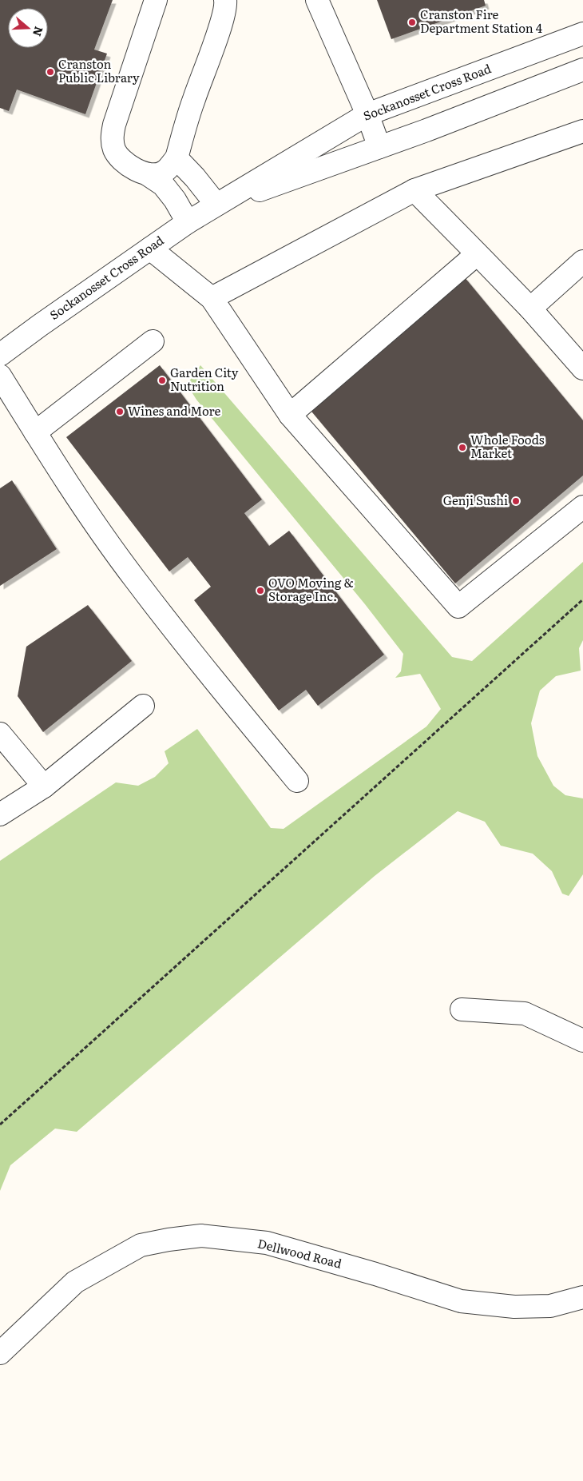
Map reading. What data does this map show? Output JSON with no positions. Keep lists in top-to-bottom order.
{
  "streets": {
    "street": ["Sockanosset Cross Road", "Dellwood Road"]
  },
  "places": [
    "Cranston Fire Department Station 4",
    "Cranston Public Library",
    "Garden City Nutrition",
    "Wines and More",
    "Whole Foods Market",
    "Genji Sushi",
    "OVO Moving & Storage Inc."
  ],
  "north": "right"
}
